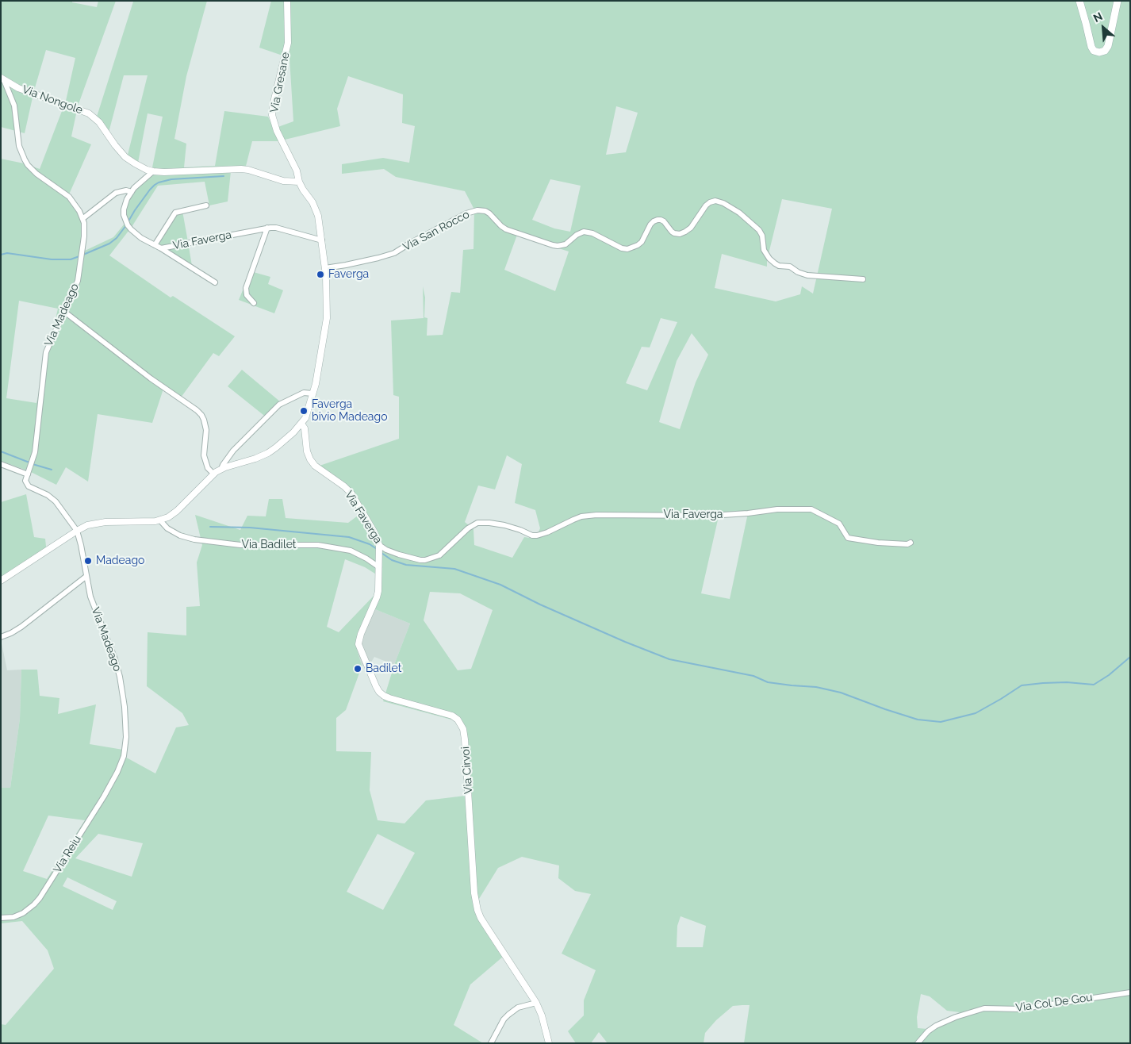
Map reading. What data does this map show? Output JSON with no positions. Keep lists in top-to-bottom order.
{
  "streets": {
    "street": [
      "Via Gresane",
      "Via Nongole",
      "Via San Rocco",
      "Via Faverga",
      "Via Madeago",
      "Via Badilet",
      "Via Cirvoi",
      "Via Reiu",
      "Via Col De Gou"
    ]
  },
  "crossings": [
    ["Via Gresane", "Via Nongole"],
    ["Via Faverga", "Via Cirvoi"],
    ["Via Madeago", "Via Reiu"],
    ["Via Badilet", "Via Cirvoi"]
  ],
  "places": [
    "Faverga",
    "Faverga bivio Madeago",
    "Madeago",
    "Badilet"
  ],
  "north": "top left"
}
